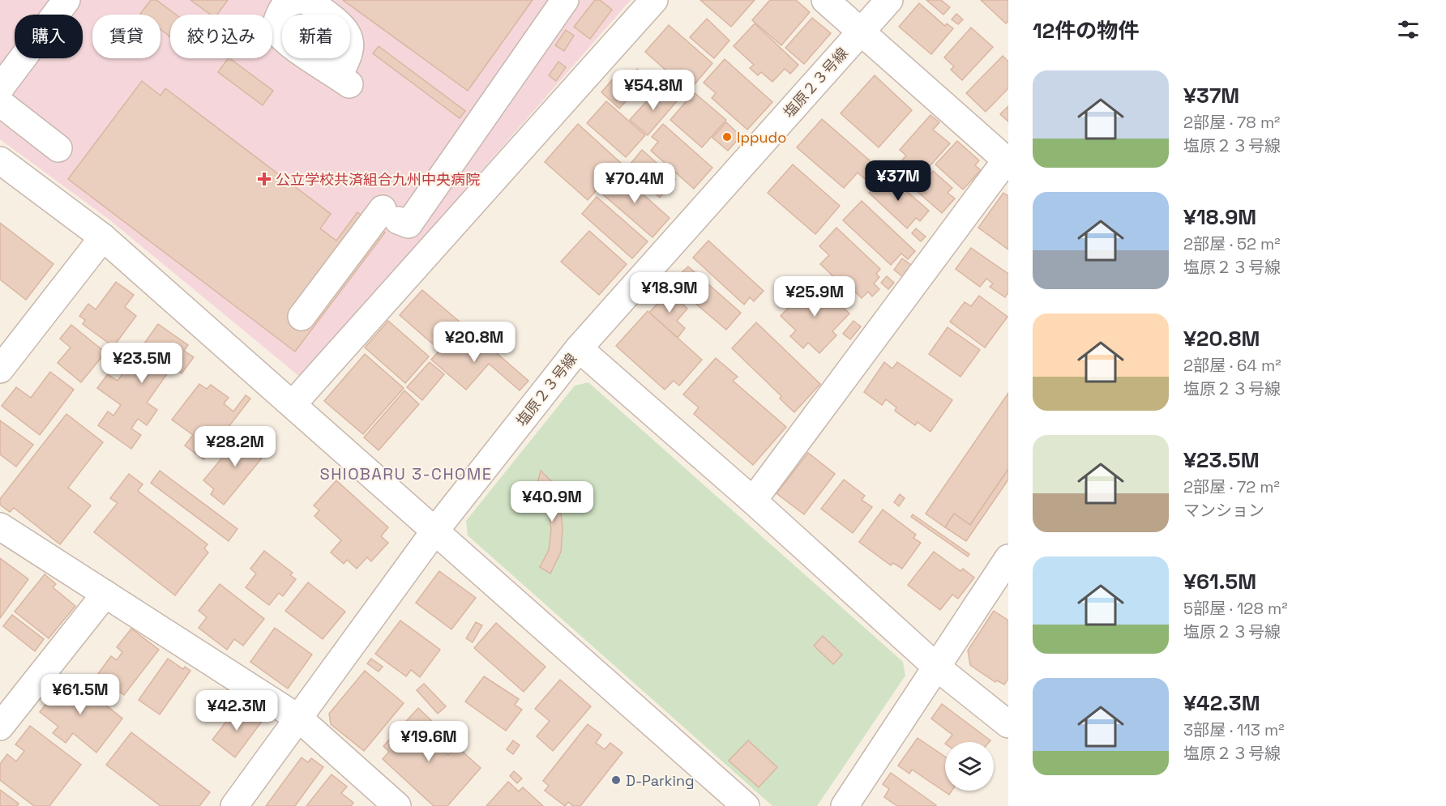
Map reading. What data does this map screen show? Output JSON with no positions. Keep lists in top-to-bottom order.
{
  "streets": {
    "street": ["塩原２３号線"]
  },
  "districts": ["SHIOBARU 3-CHOME"],
  "places": {
    "other": ["Ippudo", "D-Parking"],
    "health": ["公立学校共済組合九州中央病院"]
  },
  "page": {
    "heading": "12件の物件",
    "chip": [
      "購入",
      "賃貸",
      "絞り込み",
      "新着"
    ],
    "list": [
      {
        "name": "¥37M",
        "note": "2部屋 · 78 m² · 塩原２３号線"
      },
      {
        "name": "¥18.9M",
        "note": "2部屋 · 52 m² · 塩原２３号線"
      },
      {
        "name": "¥20.8M",
        "note": "2部屋 · 64 m² · 塩原２３号線"
      },
      {
        "name": "¥23.5M",
        "note": "2部屋 · 72 m² · マンション"
      },
      {
        "name": "¥61.5M",
        "note": "5部屋 · 128 m² · 塩原２３号線"
      },
      {
        "name": "¥42.3M",
        "note": "3部屋 · 113 m² · 塩原２３号線"
      }
    ],
    "price": [
      "¥54.8M",
      "¥37M",
      "¥70.4M",
      "¥18.9M",
      "¥25.9M",
      "¥20.8M",
      "¥23.5M",
      "¥28.2M",
      "¥40.9M",
      "¥61.5M",
      "¥42.3M",
      "¥19.6M"
    ]
  }
}
